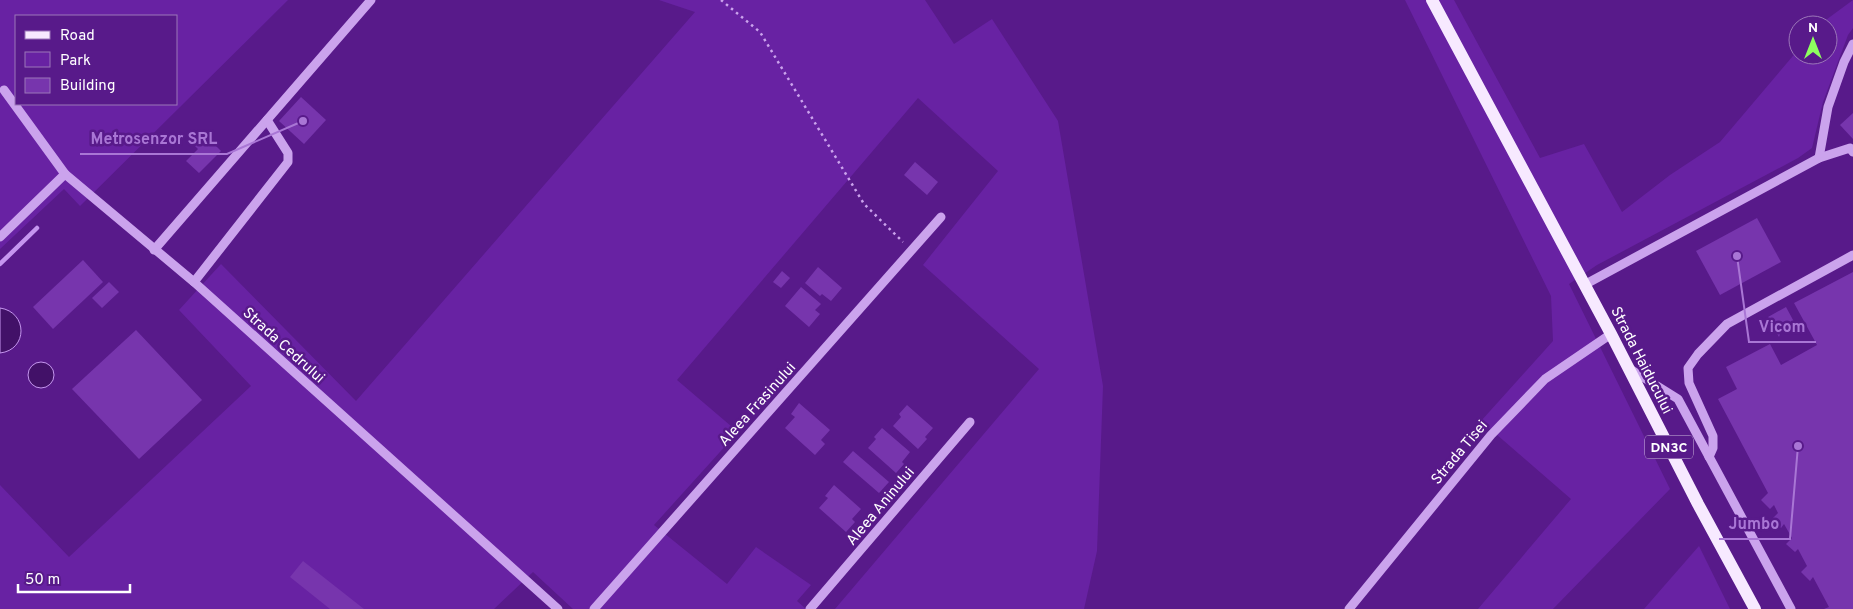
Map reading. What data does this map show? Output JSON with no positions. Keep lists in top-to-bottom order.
{
  "streets": {
    "main road": ["Strada Haiducului", "DN3C"],
    "lane": [
      "Strada Cedrului",
      "Aleea Frasinului",
      "Strada Tisei",
      "Aleea Aninului"
    ]
  },
  "crossings": [
    ["Strada Haiducului", "DN3C"],
    ["Strada Haiducului", "Strada Tisei"]
  ],
  "places": ["Metrosenzor SRL", "Vicom", "Jumbo"],
  "legend": ["Road", "Park", "Building"],
  "scale_bar": "50 m",
  "north": "top"
}
